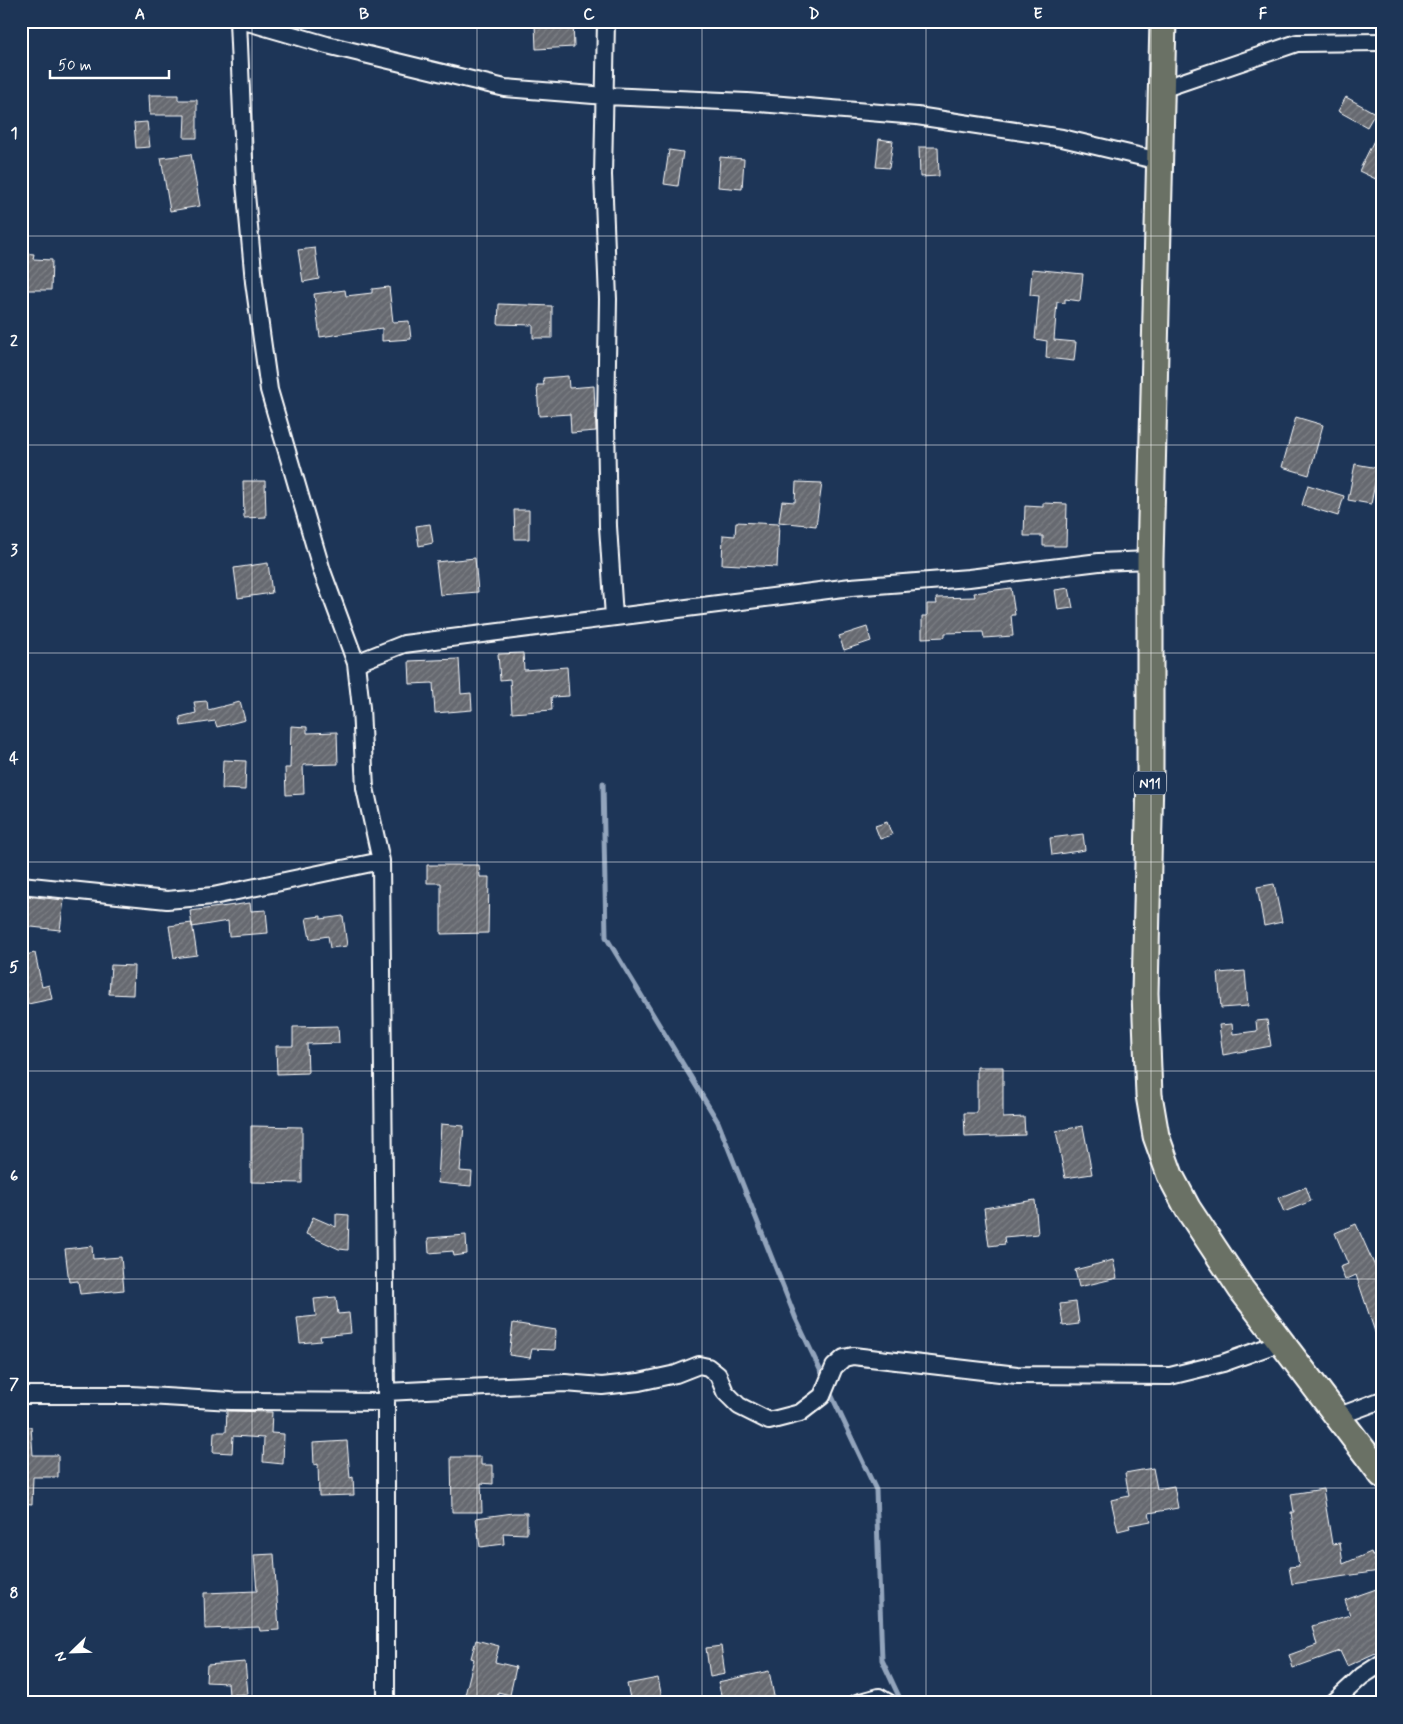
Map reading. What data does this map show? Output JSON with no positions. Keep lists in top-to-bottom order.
{
  "streets": {
    "highway": ["N11"]
  },
  "scale_bar": "50 m",
  "north": "bottom left",
  "grid": {
    "columns": [
      "A",
      "B",
      "C",
      "D",
      "E",
      "F"
    ],
    "rows": [
      "1",
      "2",
      "3",
      "4",
      "5",
      "6",
      "7",
      "8"
    ]
  }
}
